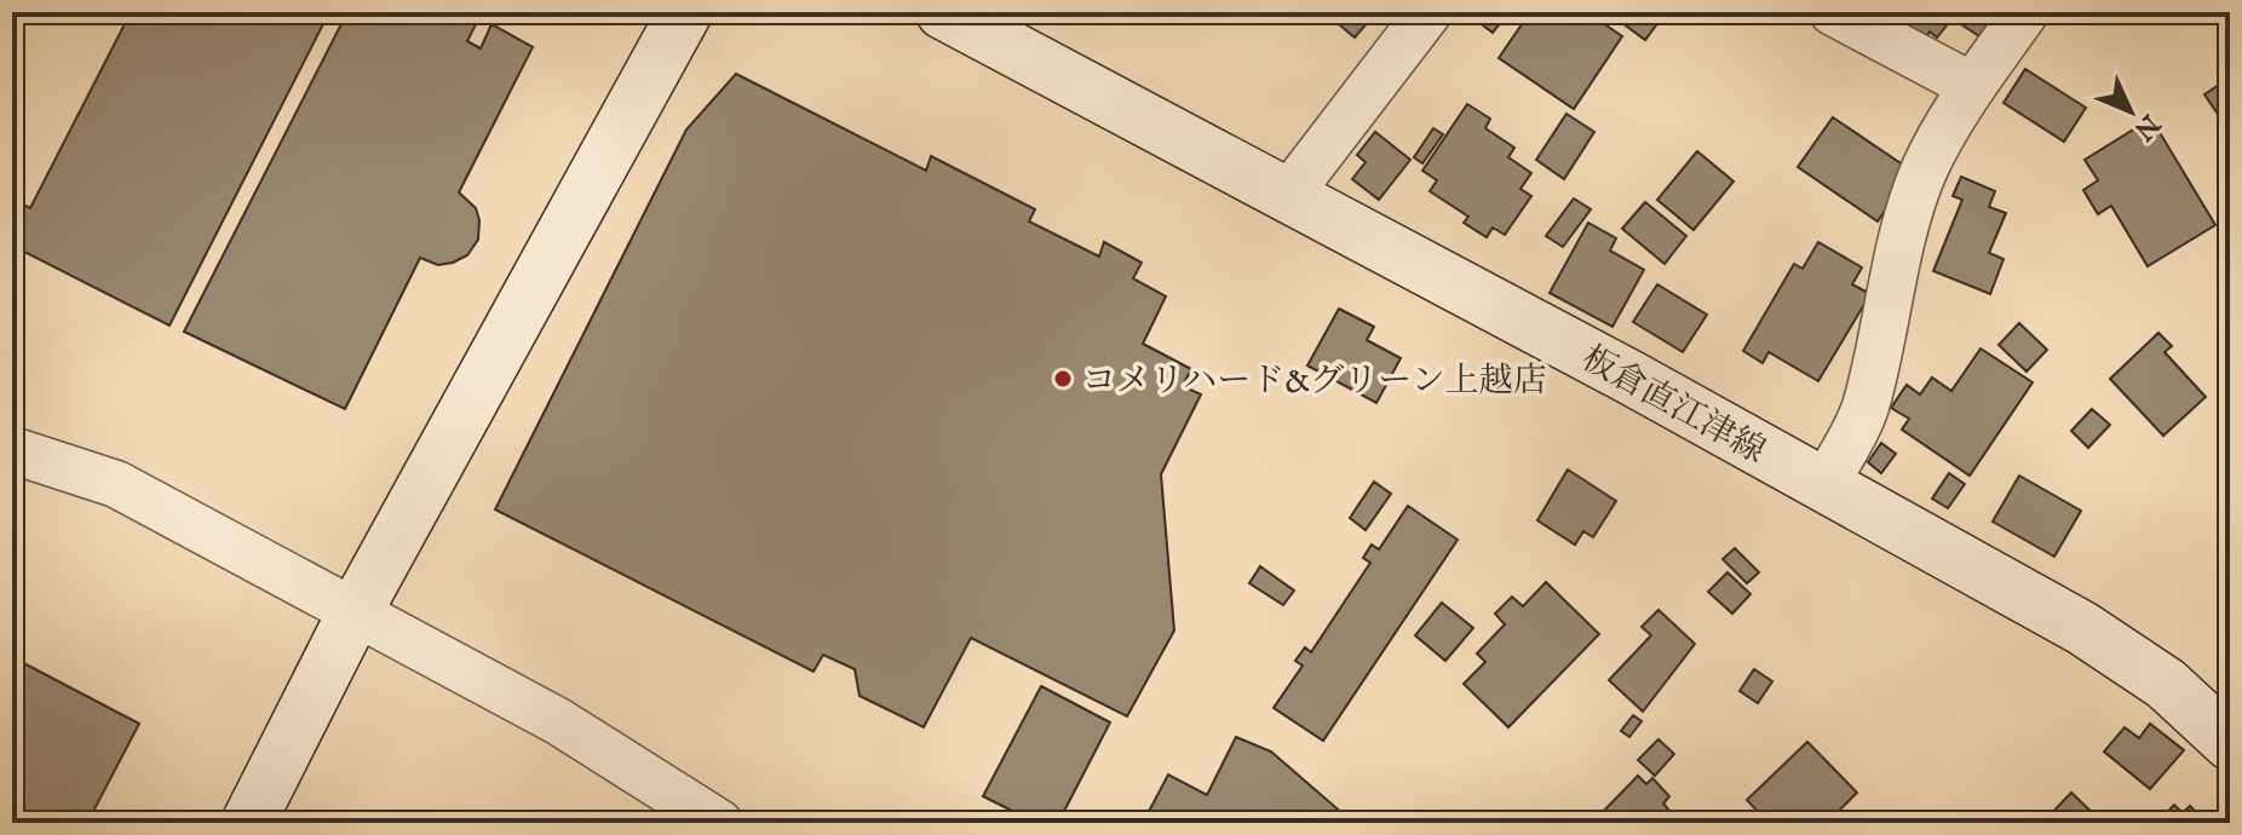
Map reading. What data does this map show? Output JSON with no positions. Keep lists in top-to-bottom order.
{
  "streets": {
    "main road": ["板倉直江津線"]
  },
  "places": ["コメリハード&グリーン上越店"],
  "north": "bottom right"
}
